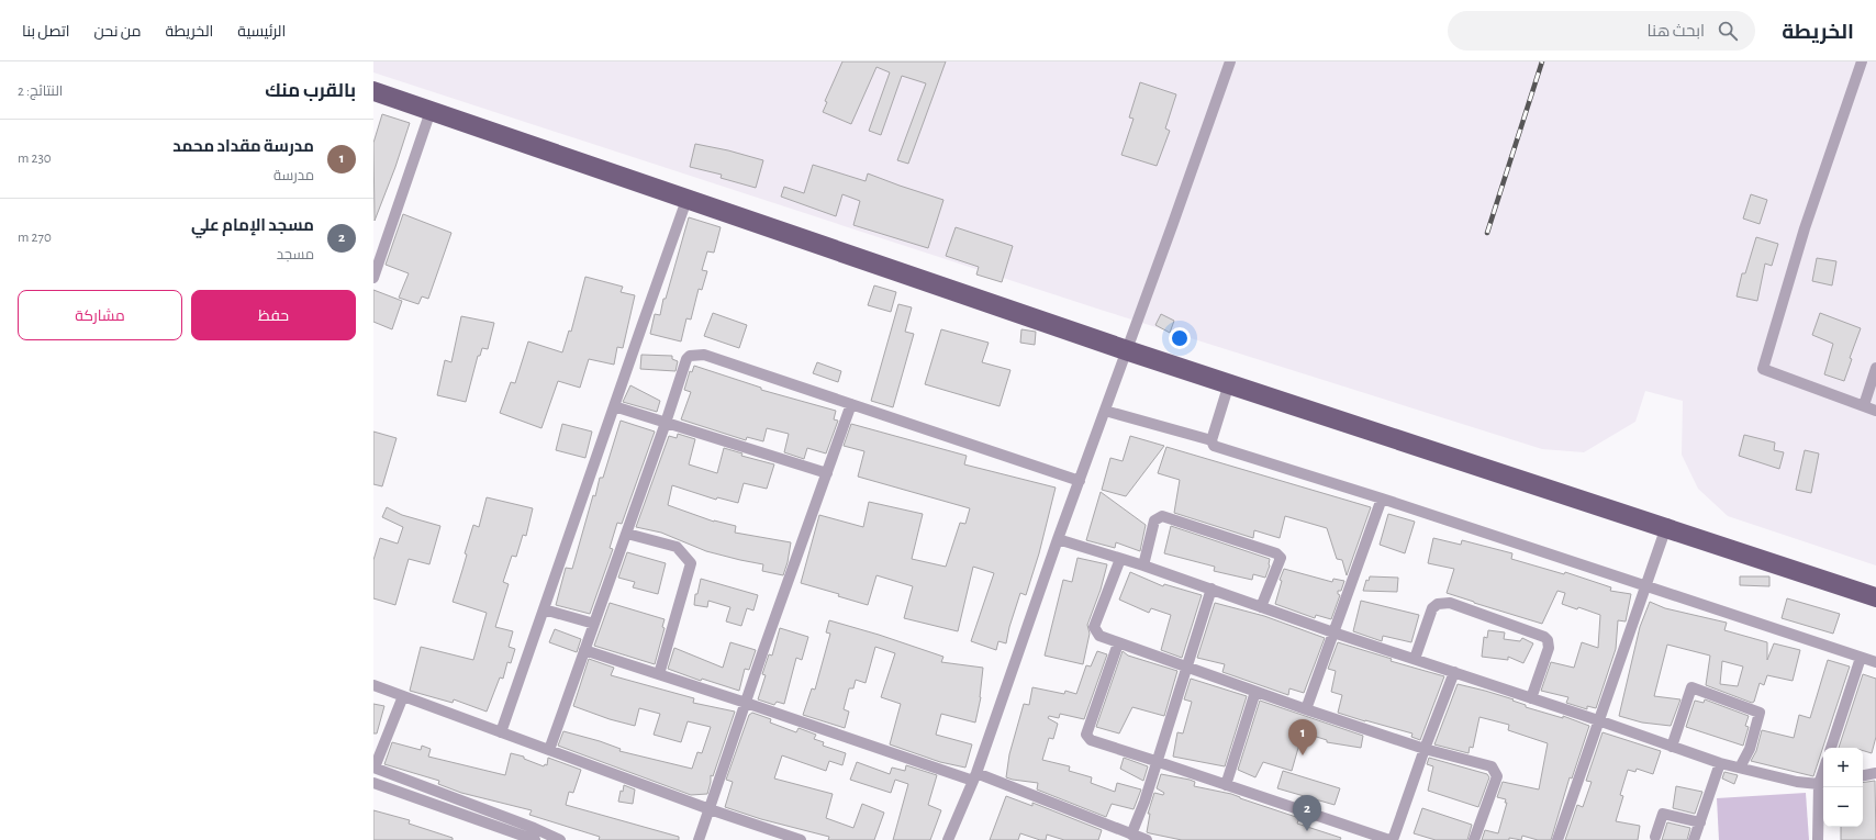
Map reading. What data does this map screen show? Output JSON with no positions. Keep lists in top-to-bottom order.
{
  "page": {
    "header": "الخريطة",
    "search": "ابحث هنا",
    "nav": [
      "الرئيسية",
      "الخريطة",
      "من نحن",
      "اتصل بنا"
    ],
    "heading": ["بالقرب منك", "النتائج: 2"],
    "list": [
      {
        "mark": "1",
        "name": "مدرسة مقداد محمد",
        "note": "مدرسة",
        "value": "230 m"
      },
      {
        "mark": "2",
        "name": "مسجد الإمام علي",
        "note": "مسجد",
        "value": "270 m"
      }
    ],
    "buttons": ["حفظ", "مشاركة"],
    "pins": ["1", "2"],
    "map_buttons": ["+", "−"]
  }
}
